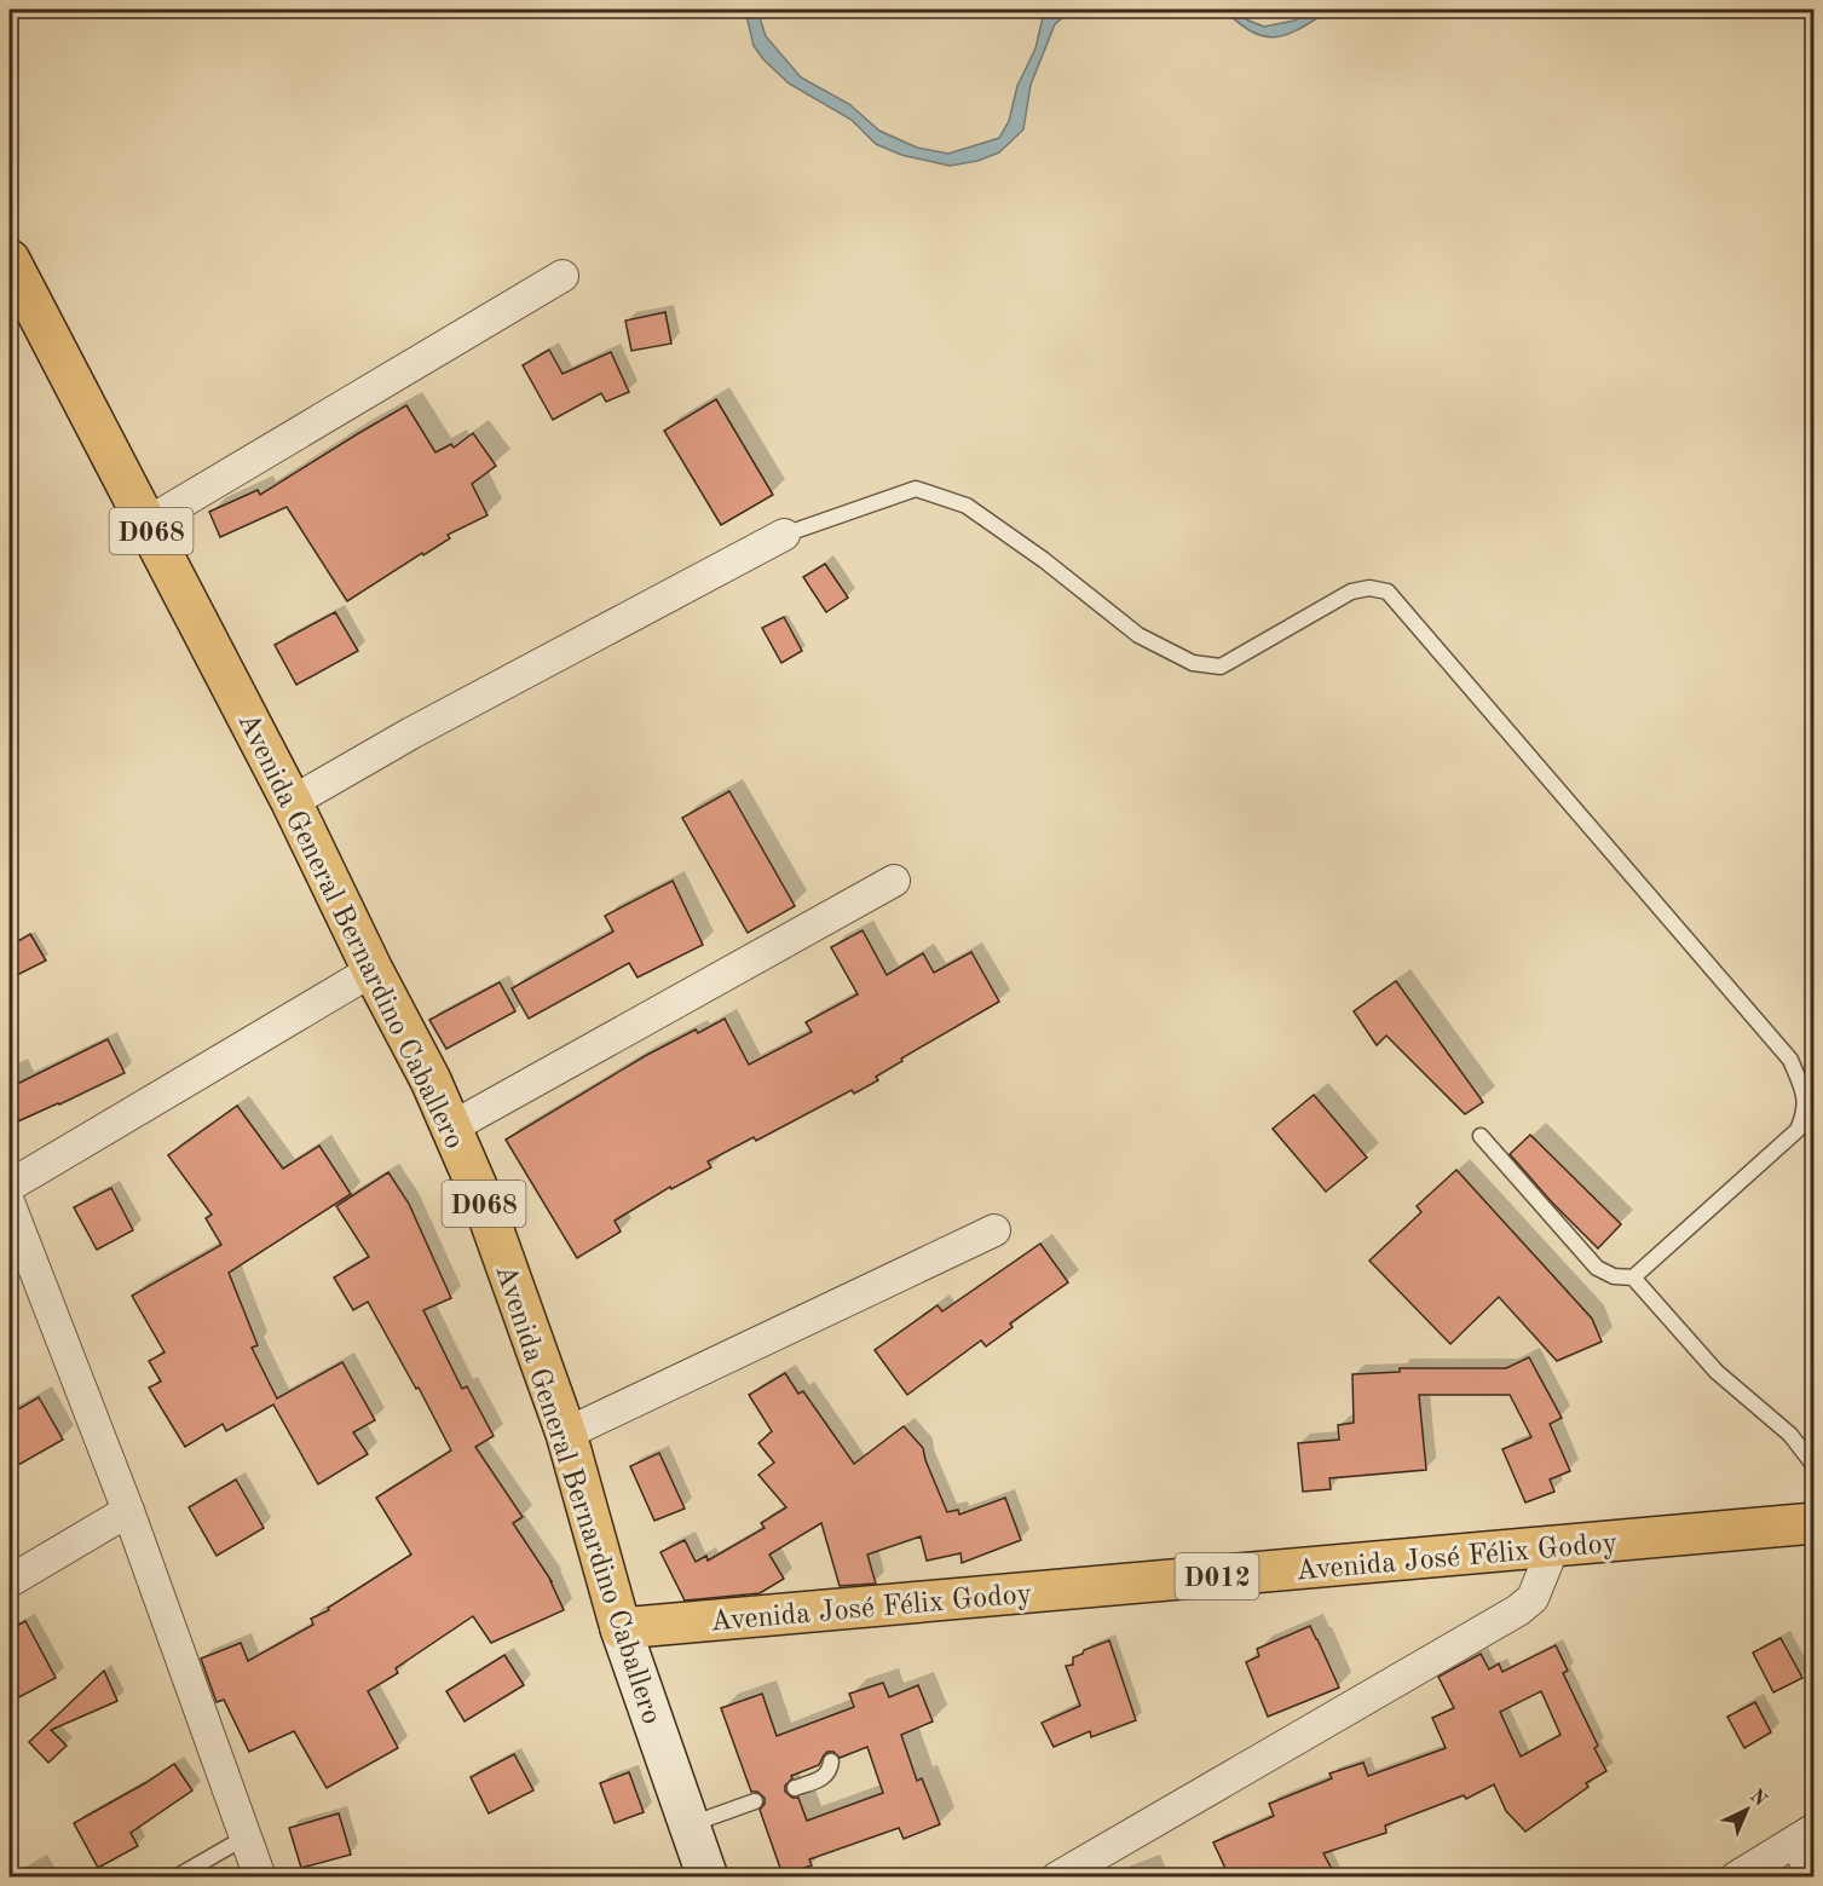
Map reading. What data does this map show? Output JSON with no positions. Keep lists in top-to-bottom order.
{
  "streets": {
    "main road": [
      "D068",
      "Avenida General Bernardino Caballero",
      "Avenida José Félix Godoy",
      "D012"
    ]
  },
  "crossings": [
    ["Avenida General Bernardino Caballero", "Avenida José Félix Godoy"]
  ],
  "north": "top right"
}
